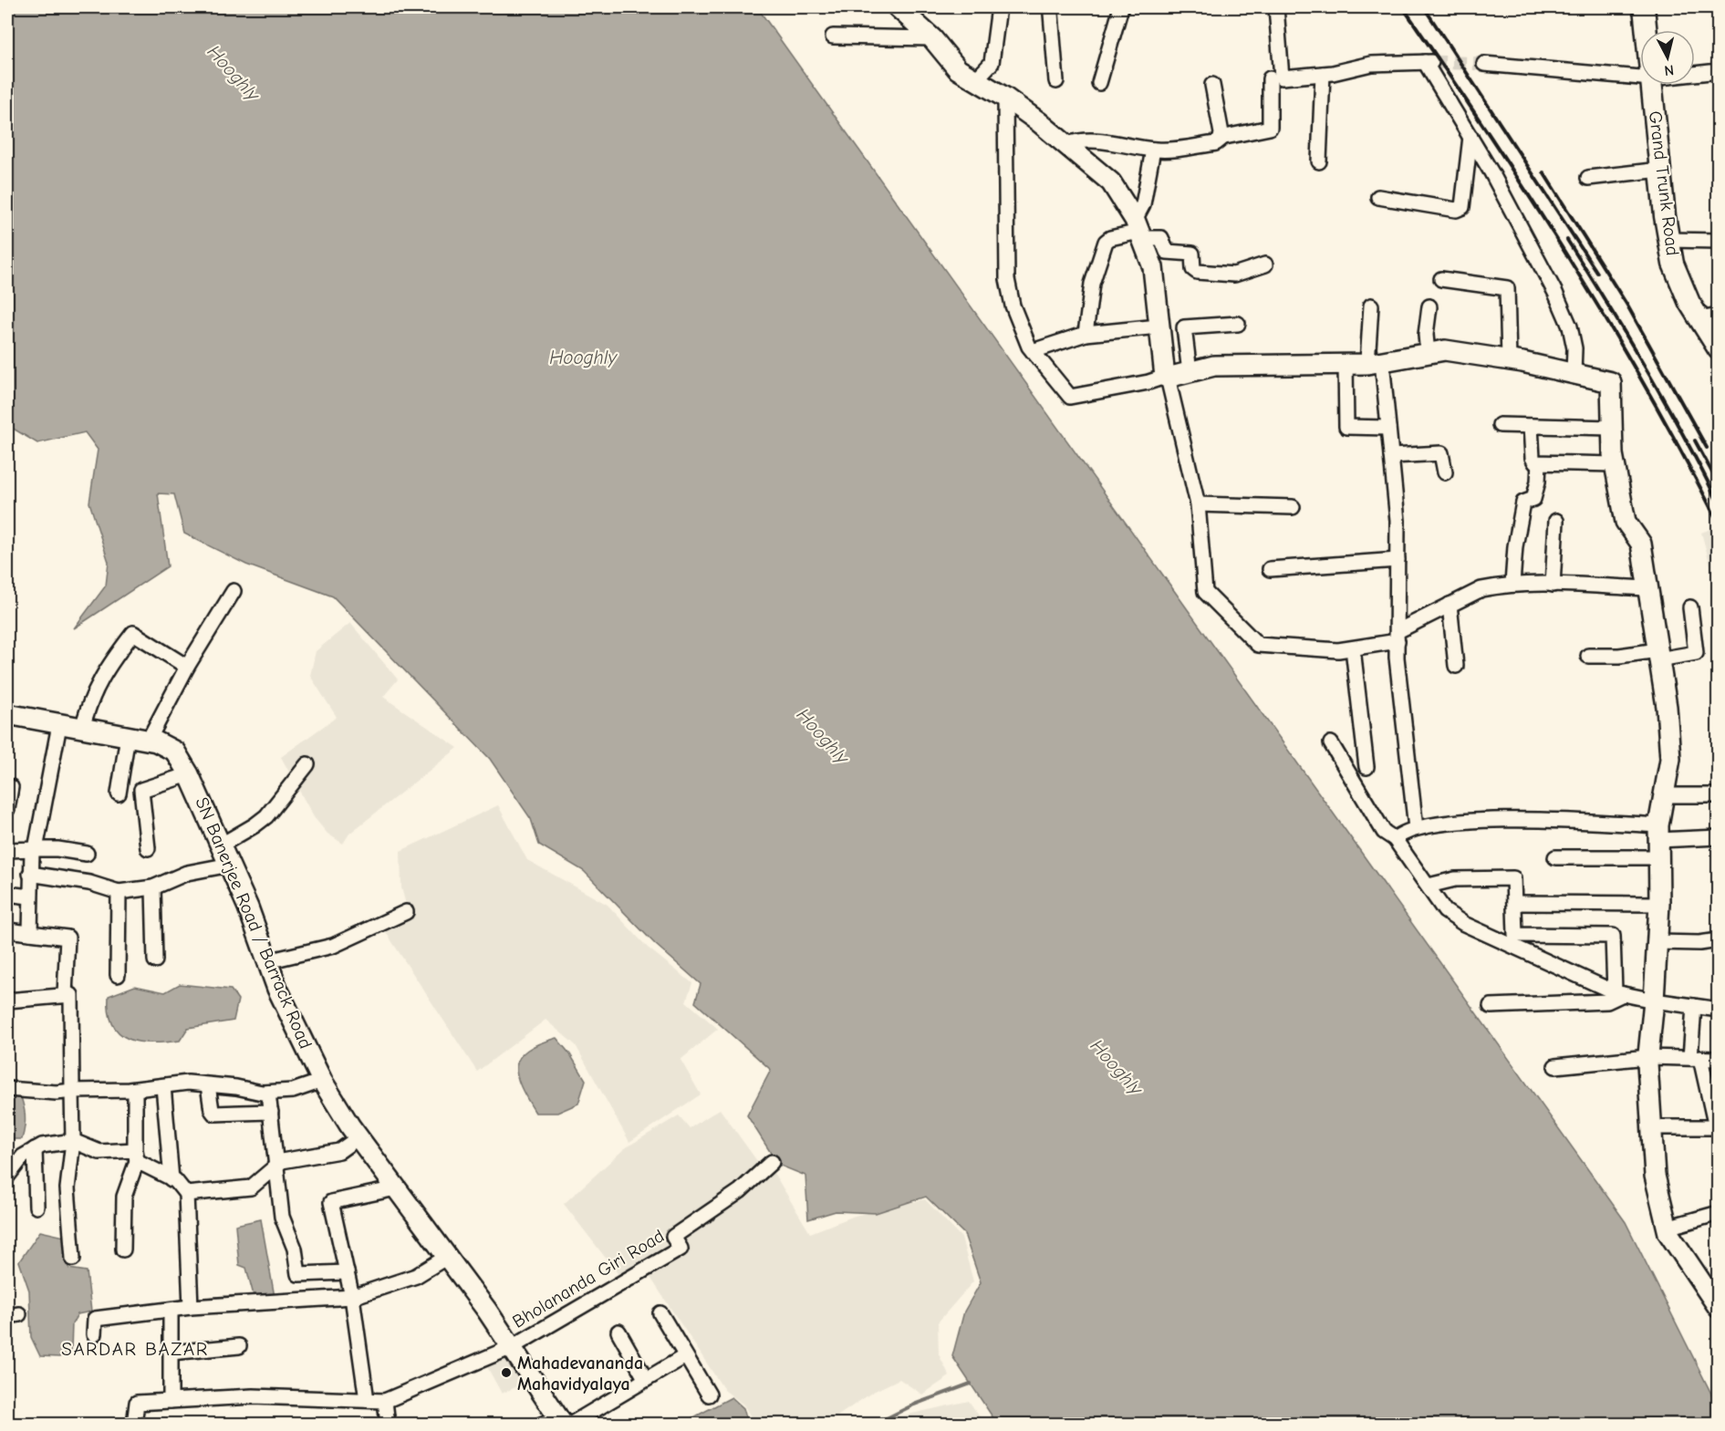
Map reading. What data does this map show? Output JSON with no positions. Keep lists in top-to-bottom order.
{
  "streets": {
    "main road": ["Grand Trunk Road"],
    "street": ["SN Banerjee Road / Barrack Road", "Bholananda Giri Road"]
  },
  "crossings": [
    ["SN Banerjee Road / Barrack Road", "Bholananda Giri Road"]
  ],
  "districts": ["SARDAR BAZAR"],
  "water": ["Hooghly"],
  "places": ["Mahadevananda Mahavidyalaya"],
  "north": "bottom"
}
